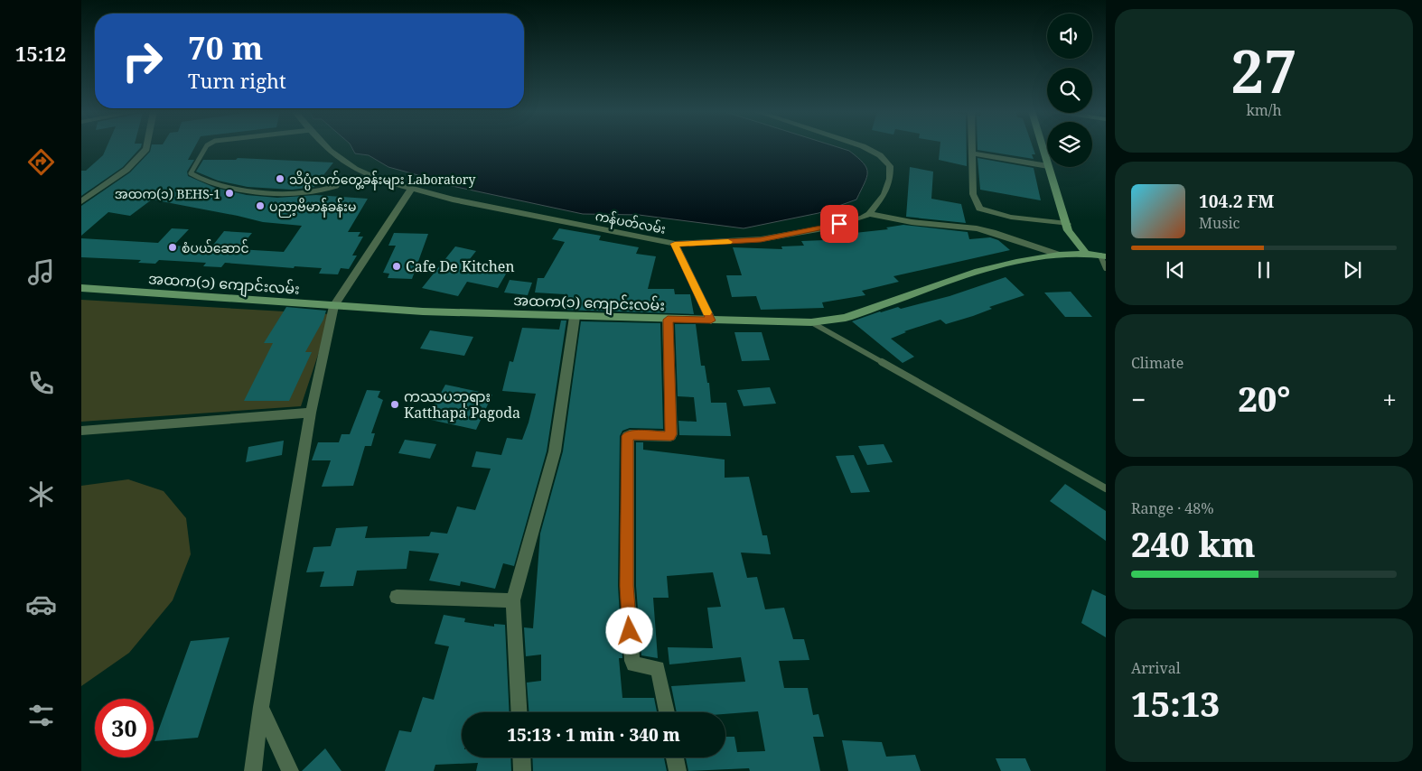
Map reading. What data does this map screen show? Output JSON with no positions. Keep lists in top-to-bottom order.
{
  "streets": {
    "main road": ["အထက(၁) ကျောင်းလမ်း"],
    "street": ["ကန်ပတ်လမ်း"]
  },
  "places": [
    "သိပ္ပံလက်တွေ့ခန်းများ Laboratory",
    "အထက(၁) BEHS-1",
    "ပညာ့ဗိမာန်ခန်းမ",
    "စံပယ်ဆောင်",
    "Cafe De Kitchen",
    "ကဿပဘုရား Katthapa Pagoda"
  ],
  "page": {
    "tabs": "15:12",
    "tile": [
      ["27", "km/h"],
      "Climate",
      ["Range · 48%", "240 km"],
      ["Arrival", "15:13"]
    ],
    "turn": ["70 m", "Turn right"],
    "song": ["104.2 FM", "Music"],
    "heat": ["−", "20°", "+"],
    "limit": "30",
    "trip": "15:13 · 1 min · 340 m"
  }
}
